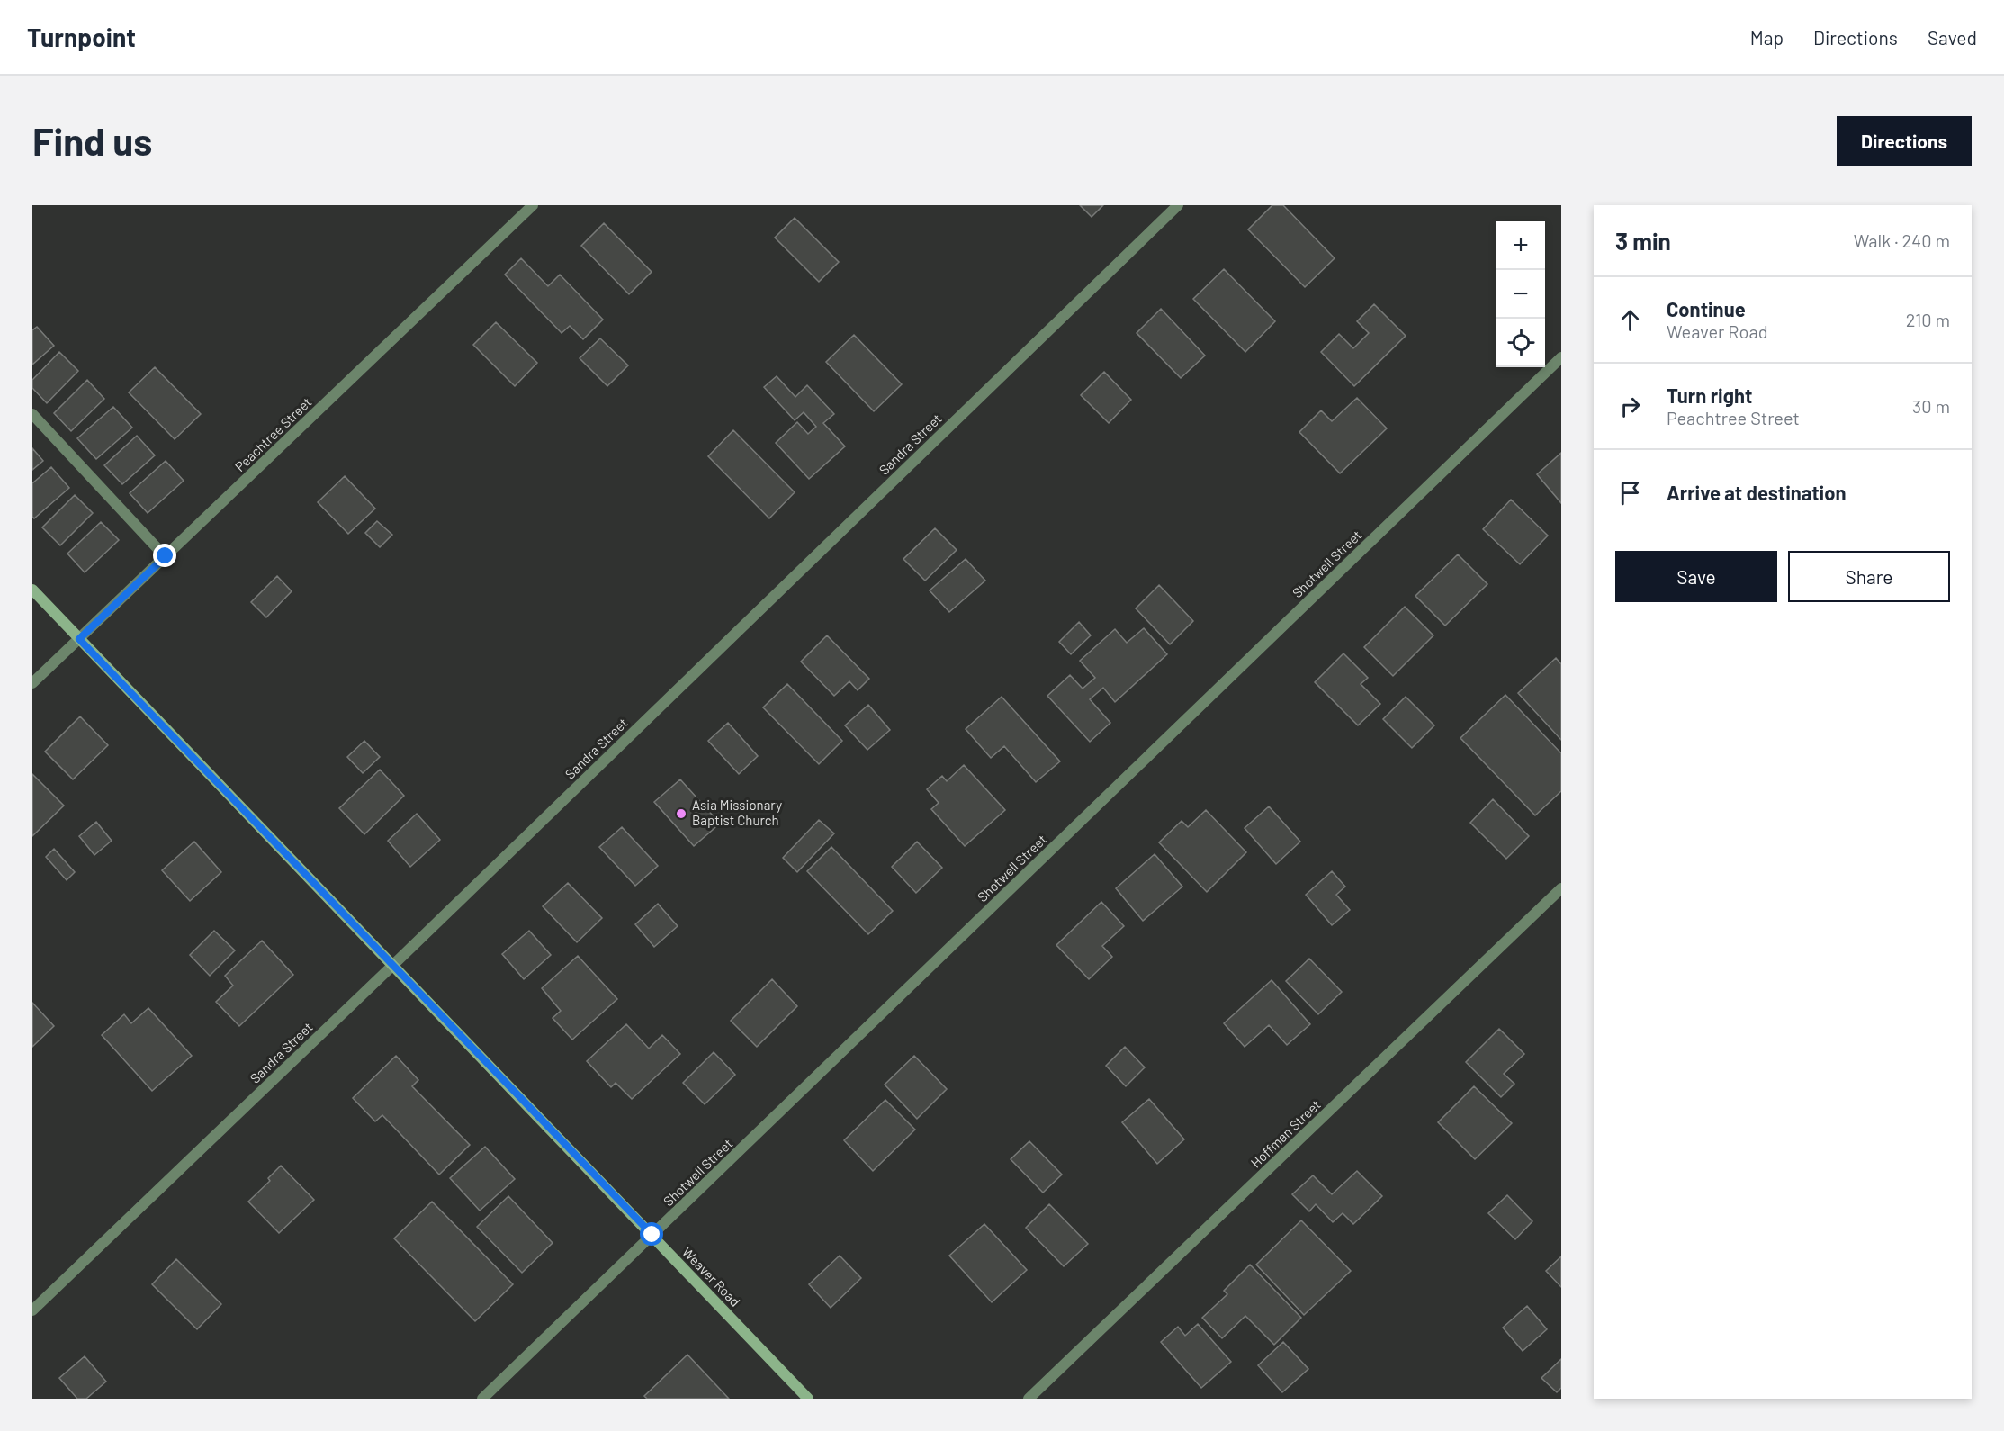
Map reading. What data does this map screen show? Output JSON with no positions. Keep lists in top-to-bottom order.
{
  "streets": {
    "street": [
      "Peachtree Street",
      "Sandra Street",
      "Shotwell Street",
      "Hoffman Street",
      "Weaver Road"
    ]
  },
  "crossings": [
    ["Peachtree Street", "Weaver Road"],
    ["Sandra Street", "Weaver Road"],
    ["Shotwell Street", "Weaver Road"]
  ],
  "places": ["Asia Missionary Baptist Church"],
  "page": {
    "header": "Turnpoint",
    "nav": ["Map", "Directions", "Saved"],
    "buttons": [
      "Directions",
      ["Save", "Share"]
    ],
    "title": "Find us",
    "heading": ["3 min", "Walk · 240 m"],
    "map_buttons": ["+", "−"],
    "list": [
      ["Continue", "Weaver Road", "210 m"],
      ["Turn right", "Peachtree Street", "30 m"],
      "Arrive at destination"
    ]
  }
}
